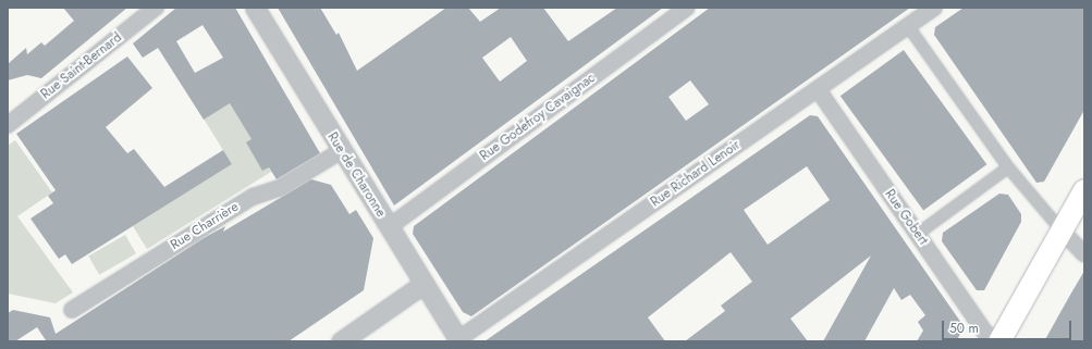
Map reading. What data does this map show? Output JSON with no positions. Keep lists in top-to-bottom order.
{
  "streets": {
    "street": [
      "Rue Saint-Bernard",
      "Rue Godefroy Cavaignac",
      "Rue Richard Lenoir",
      "Rue de Charonne",
      "Rue Gobert",
      "Rue Charrière"
    ]
  },
  "crossings": [
    ["Rue Godefroy Cavaignac", "Rue de Charonne"],
    ["Rue Richard Lenoir", "Rue de Charonne"],
    ["Rue Richard Lenoir", "Rue Gobert"],
    ["Rue de Charonne", "Rue Charrière"]
  ],
  "scale_bar": "50 m"
}
